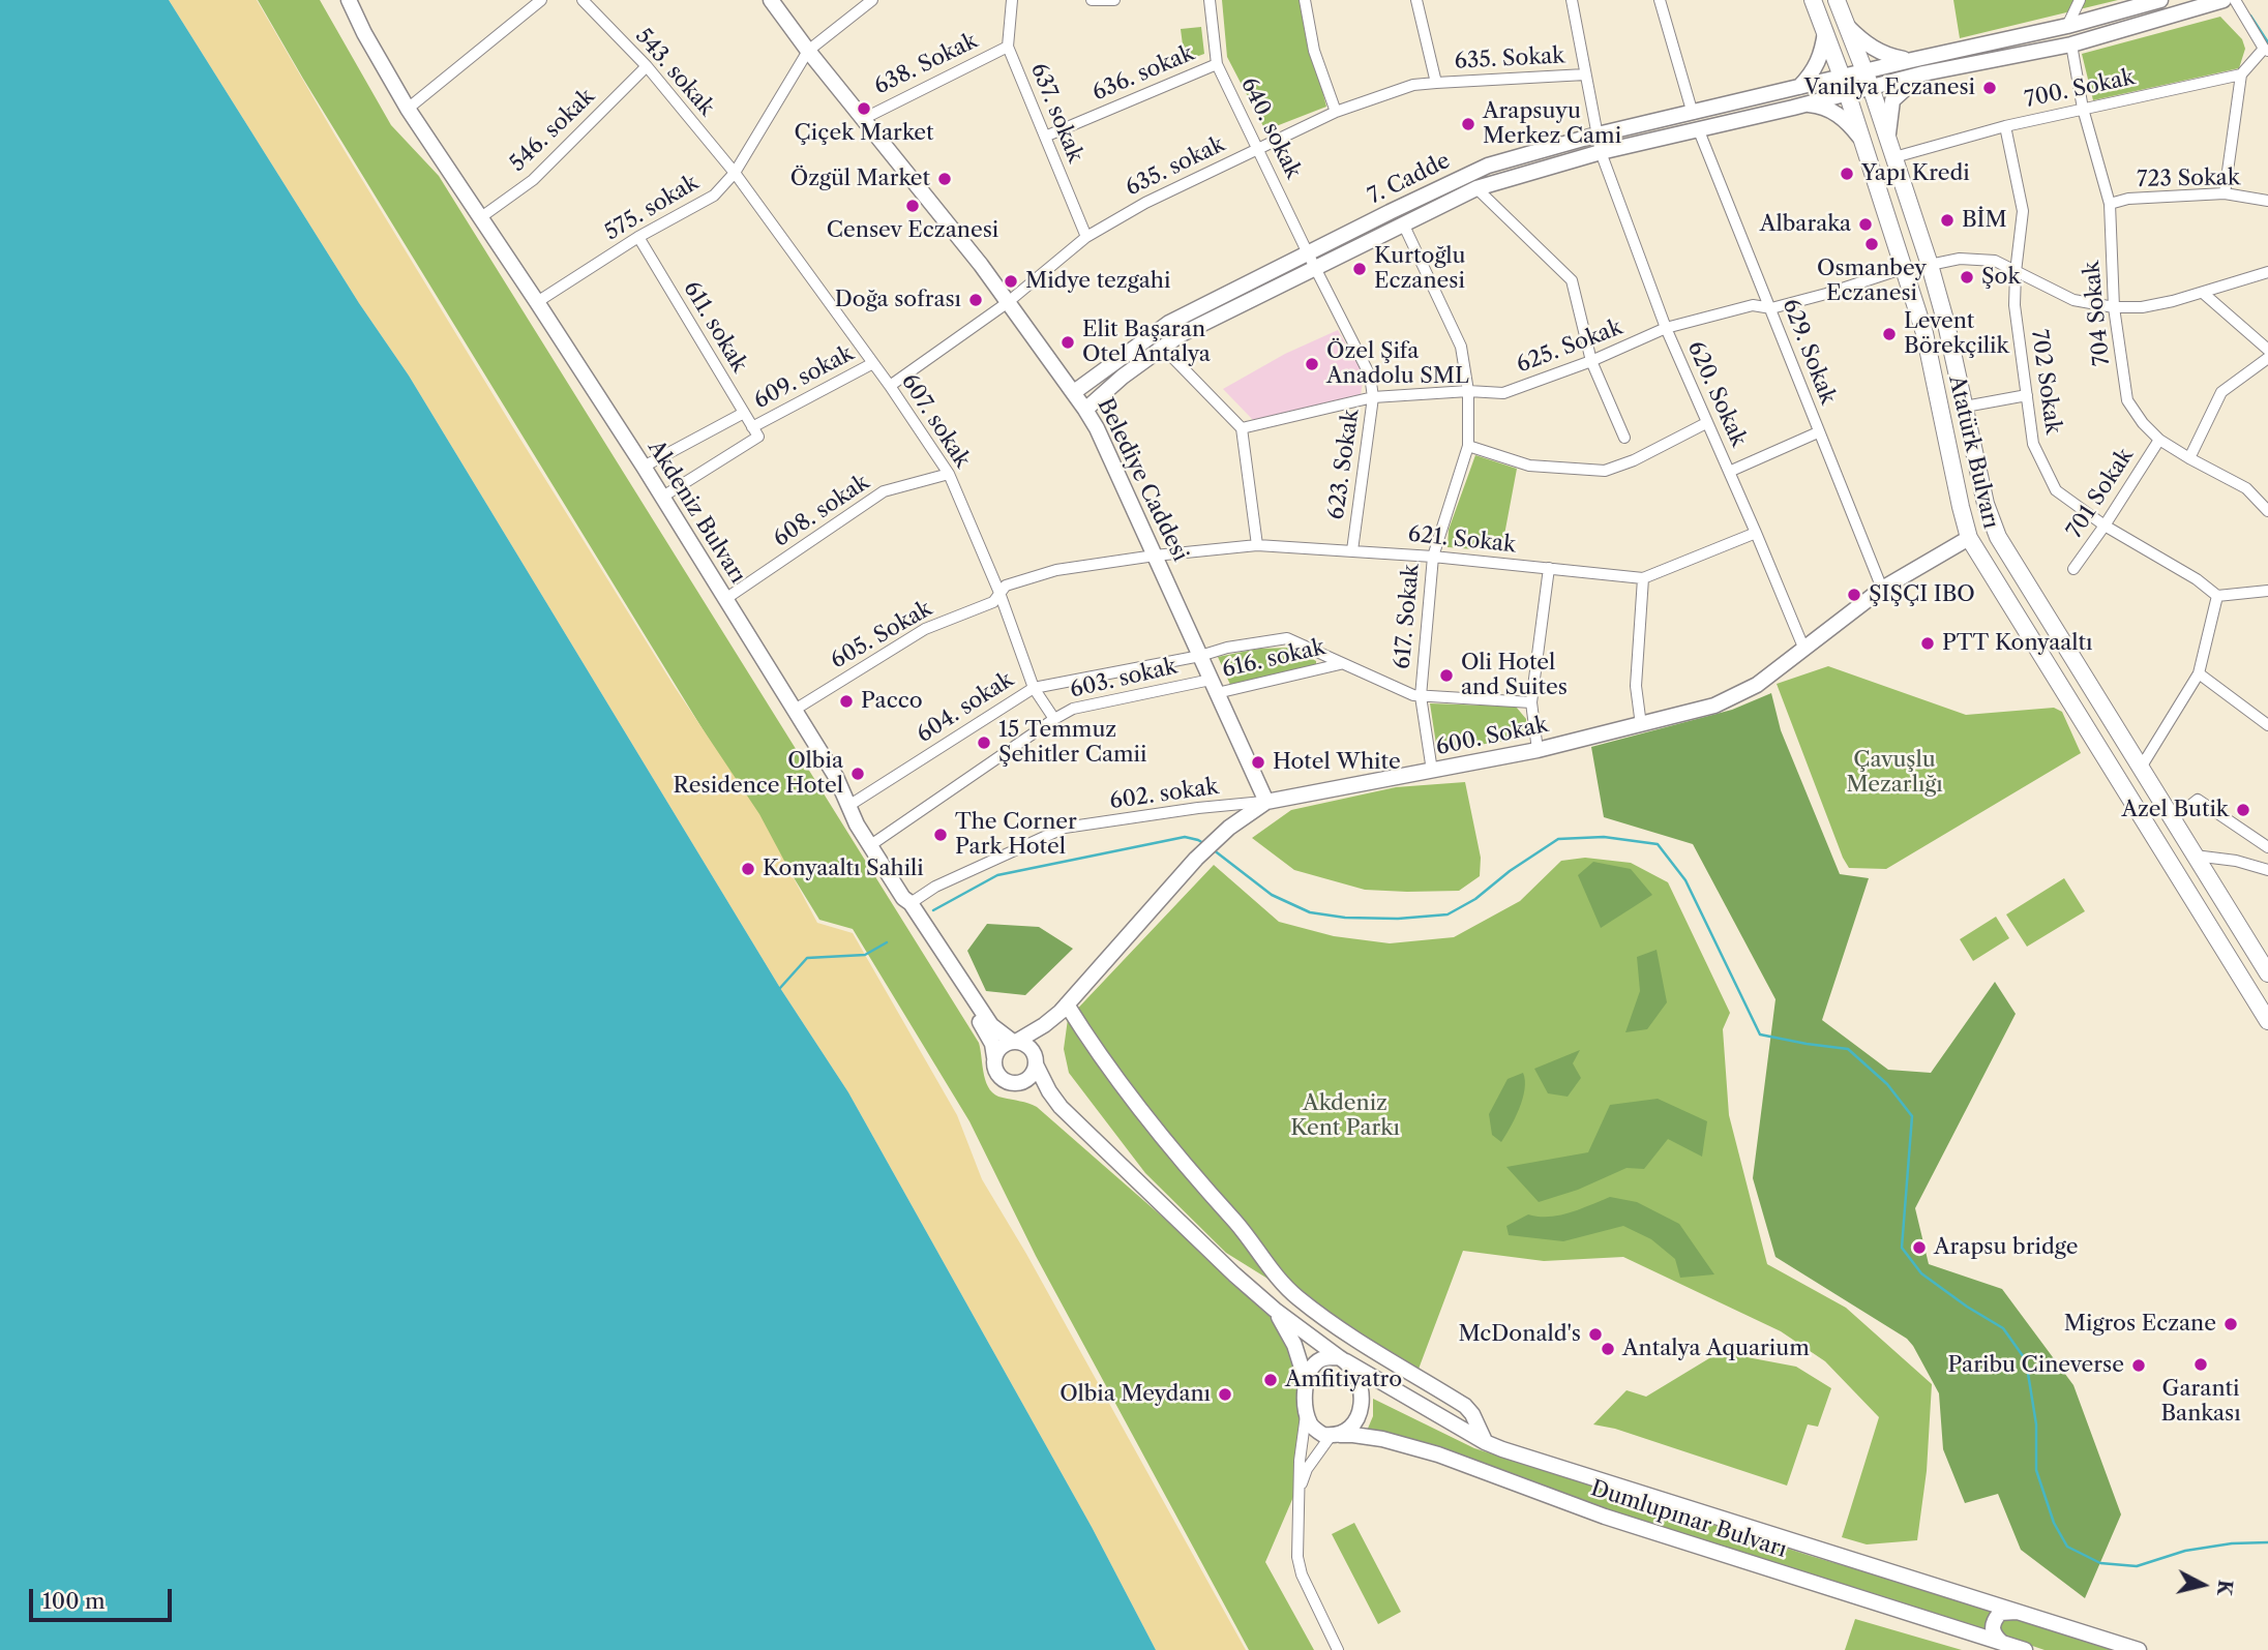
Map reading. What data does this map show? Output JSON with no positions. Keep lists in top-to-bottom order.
{
  "streets": {
    "main road": [
      "7. Cadde",
      "Atatürk Bulvarı",
      "Belediye Caddesi",
      "Akdeniz Bulvarı",
      "600. Sokak",
      "Dumlupınar Bulvarı"
    ],
    "street": [
      "635. Sokak",
      "638. Sokak",
      "543. sokak",
      "636. sokak",
      "700. Sokak",
      "637. sokak",
      "640. sokak",
      "546. sokak",
      "635. sokak",
      "723 Sokak",
      "575. sokak",
      "704 Sokak",
      "611. sokak",
      "625. Sokak",
      "629. Sokak",
      "609. sokak",
      "702 Sokak",
      "620. Sokak",
      "607. sokak",
      "623. Sokak",
      "701 Sokak",
      "608. sokak",
      "621. Sokak",
      "617. Sokak",
      "605. Sokak",
      "616. sokak",
      "603. sokak",
      "604. sokak",
      "602. sokak"
    ]
  },
  "crossings": [
    ["635. Sokak", "635. sokak"],
    ["635. Sokak", "620. Sokak"],
    ["638. Sokak", "637. sokak"],
    ["638. Sokak", "Belediye Caddesi"],
    ["543. sokak", "546. sokak"],
    ["543. sokak", "575. sokak"],
    ["543. sokak", "607. sokak"],
    ["636. sokak", "637. sokak"],
    ["636. sokak", "640. sokak"],
    ["700. Sokak", "704 Sokak"],
    ["700. Sokak", "702 Sokak"],
    ["700. Sokak", "Atatürk Bulvarı"],
    ["637. sokak", "635. sokak"],
    ["640. sokak", "635. sokak"],
    ["640. sokak", "7. Cadde"],
    ["640. sokak", "623. Sokak"],
    ["546. sokak", "Akdeniz Bulvarı"],
    ["635. sokak", "607. sokak"],
    ["635. sokak", "Belediye Caddesi"],
    ["7. Cadde", "629. Sokak"],
    ["7. Cadde", "620. Sokak"],
    ["7. Cadde", "Atatürk Bulvarı"],
    ["7. Cadde", "623. Sokak"],
    ["7. Cadde", "Belediye Caddesi"],
    ["7. Cadde", "617. Sokak"],
    ["723 Sokak", "704 Sokak"],
    ["575. sokak", "611. sokak"],
    ["575. sokak", "607. sokak"],
    ["575. sokak", "Belediye Caddesi"],
    ["575. sokak", "Akdeniz Bulvarı"],
    ["704 Sokak", "701 Sokak"],
    ["611. sokak", "609. sokak"],
    ["625. Sokak", "629. Sokak"],
    ["625. Sokak", "620. Sokak"],
    ["625. Sokak", "Atatürk Bulvarı"],
    ["625. Sokak", "623. Sokak"],
    ["625. Sokak", "617. Sokak"],
    ["629. Sokak", "600. Sokak"],
    ["609. sokak", "607. sokak"],
    ["609. sokak", "Akdeniz Bulvarı"],
    ["702 Sokak", "701 Sokak"],
    ["620. Sokak", "621. Sokak"],
    ["620. Sokak", "600. Sokak"],
    ["607. sokak", "608. sokak"],
    ["607. sokak", "605. Sokak"],
    ["607. sokak", "603. sokak"],
    ["607. sokak", "604. sokak"],
    ["Atatürk Bulvarı", "600. Sokak"],
    ["623. Sokak", "621. Sokak"],
    ["Belediye Caddesi", "621. Sokak"],
    ["Belediye Caddesi", "605. Sokak"],
    ["Belediye Caddesi", "616. sokak"],
    ["Belediye Caddesi", "603. sokak"],
    ["Belediye Caddesi", "604. sokak"],
    ["Belediye Caddesi", "600. Sokak"],
    ["Belediye Caddesi", "602. sokak"],
    ["608. sokak", "Akdeniz Bulvarı"],
    ["Akdeniz Bulvarı", "605. Sokak"],
    ["Akdeniz Bulvarı", "603. sokak"],
    ["Akdeniz Bulvarı", "604. sokak"],
    ["Akdeniz Bulvarı", "602. sokak"],
    ["621. Sokak", "617. Sokak"],
    ["621. Sokak", "605. Sokak"],
    ["617. Sokak", "616. sokak"],
    ["617. Sokak", "600. Sokak"],
    ["616. sokak", "603. sokak"],
    ["616. sokak", "604. sokak"],
    ["600. Sokak", "602. sokak"]
  ],
  "parks": ["Çavuşlu Mezarlığı", "Akdeniz Kent Parkı"],
  "places": [
    "Vanilya Eczanesi",
    "Çiçek Market",
    "Arapsuyu Merkez Cami",
    "Yapı Kredi",
    "Özgül Market",
    "Censev Eczanesi",
    "BİM",
    "Albaraka",
    "Osmanbey Eczanesi",
    "Kurtoğlu Eczanesi",
    "Şok",
    "Midye tezgahi",
    "Doğa sofrası",
    "Levent Börekçilik",
    "Elit Başaran Otel Antalya",
    "Özel Şifa Anadolu SML",
    "ŞIŞÇI IBO",
    "PTT Konyaaltı",
    "Oli Hotel and Suites",
    "Pacco",
    "15 Temmuz Şehitler Camii",
    "Hotel White",
    "Olbia Residence Hotel",
    "Azel Butik",
    "The Corner Park Hotel",
    "Konyaaltı Sahili",
    "Arapsu bridge",
    "Migros Eczane",
    "McDonald's",
    "Antalya Aquarium",
    "Garanti Bankası",
    "Paribu Cineverse",
    "Amfitiyatro",
    "Olbia Meydanı"
  ],
  "scale_bar": "100 m",
  "north": "right"
}
